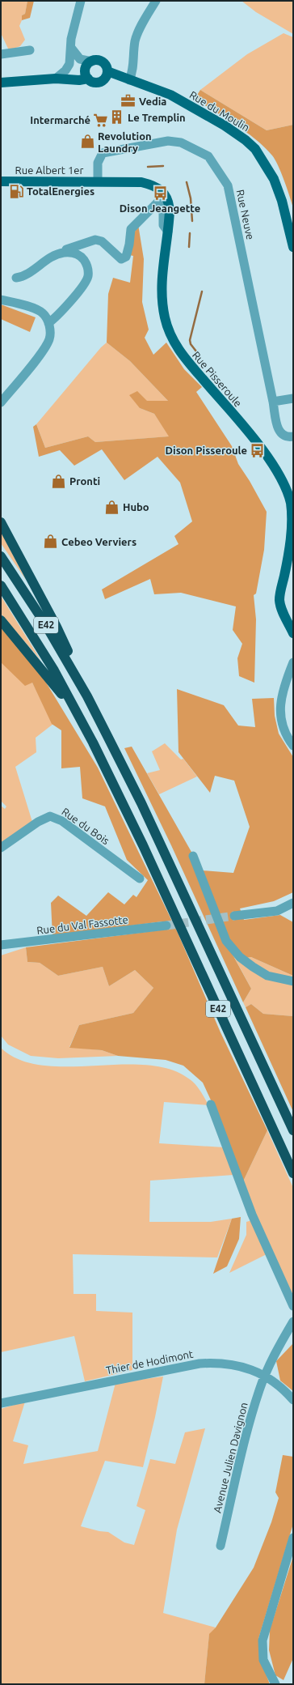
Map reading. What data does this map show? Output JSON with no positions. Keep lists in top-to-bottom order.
{
  "streets": {
    "highway": ["E42"],
    "main road": ["Rue du Moulin", "Rue Albert 1er", "Rue Pisseroule"],
    "street": [
      "Rue Neuve",
      "Rue du Bois",
      "Rue du Val Fassotte",
      "Thier de Hodimont",
      "Avenue Julien Davignon"
    ]
  },
  "crossings": [
    ["Rue Albert 1er", "Rue Neuve"],
    ["Rue Albert 1er", "Rue Pisseroule"],
    ["Rue Neuve", "Rue Pisseroule"],
    ["Thier de Hodimont", "Avenue Julien Davignon"]
  ],
  "places": {
    "office": ["Vedia"],
    "building": ["Le Tremplin"],
    "supermarket": ["Intermarché"],
    "shop": [
      "Revolution Laundry",
      "Pronti",
      "Hubo",
      "Cebeo Verviers"
    ],
    "fuel station": ["TotalEnergies"],
    "bus stop": ["Dison Jeangette", "Dison Pisseroule"]
  }
}
